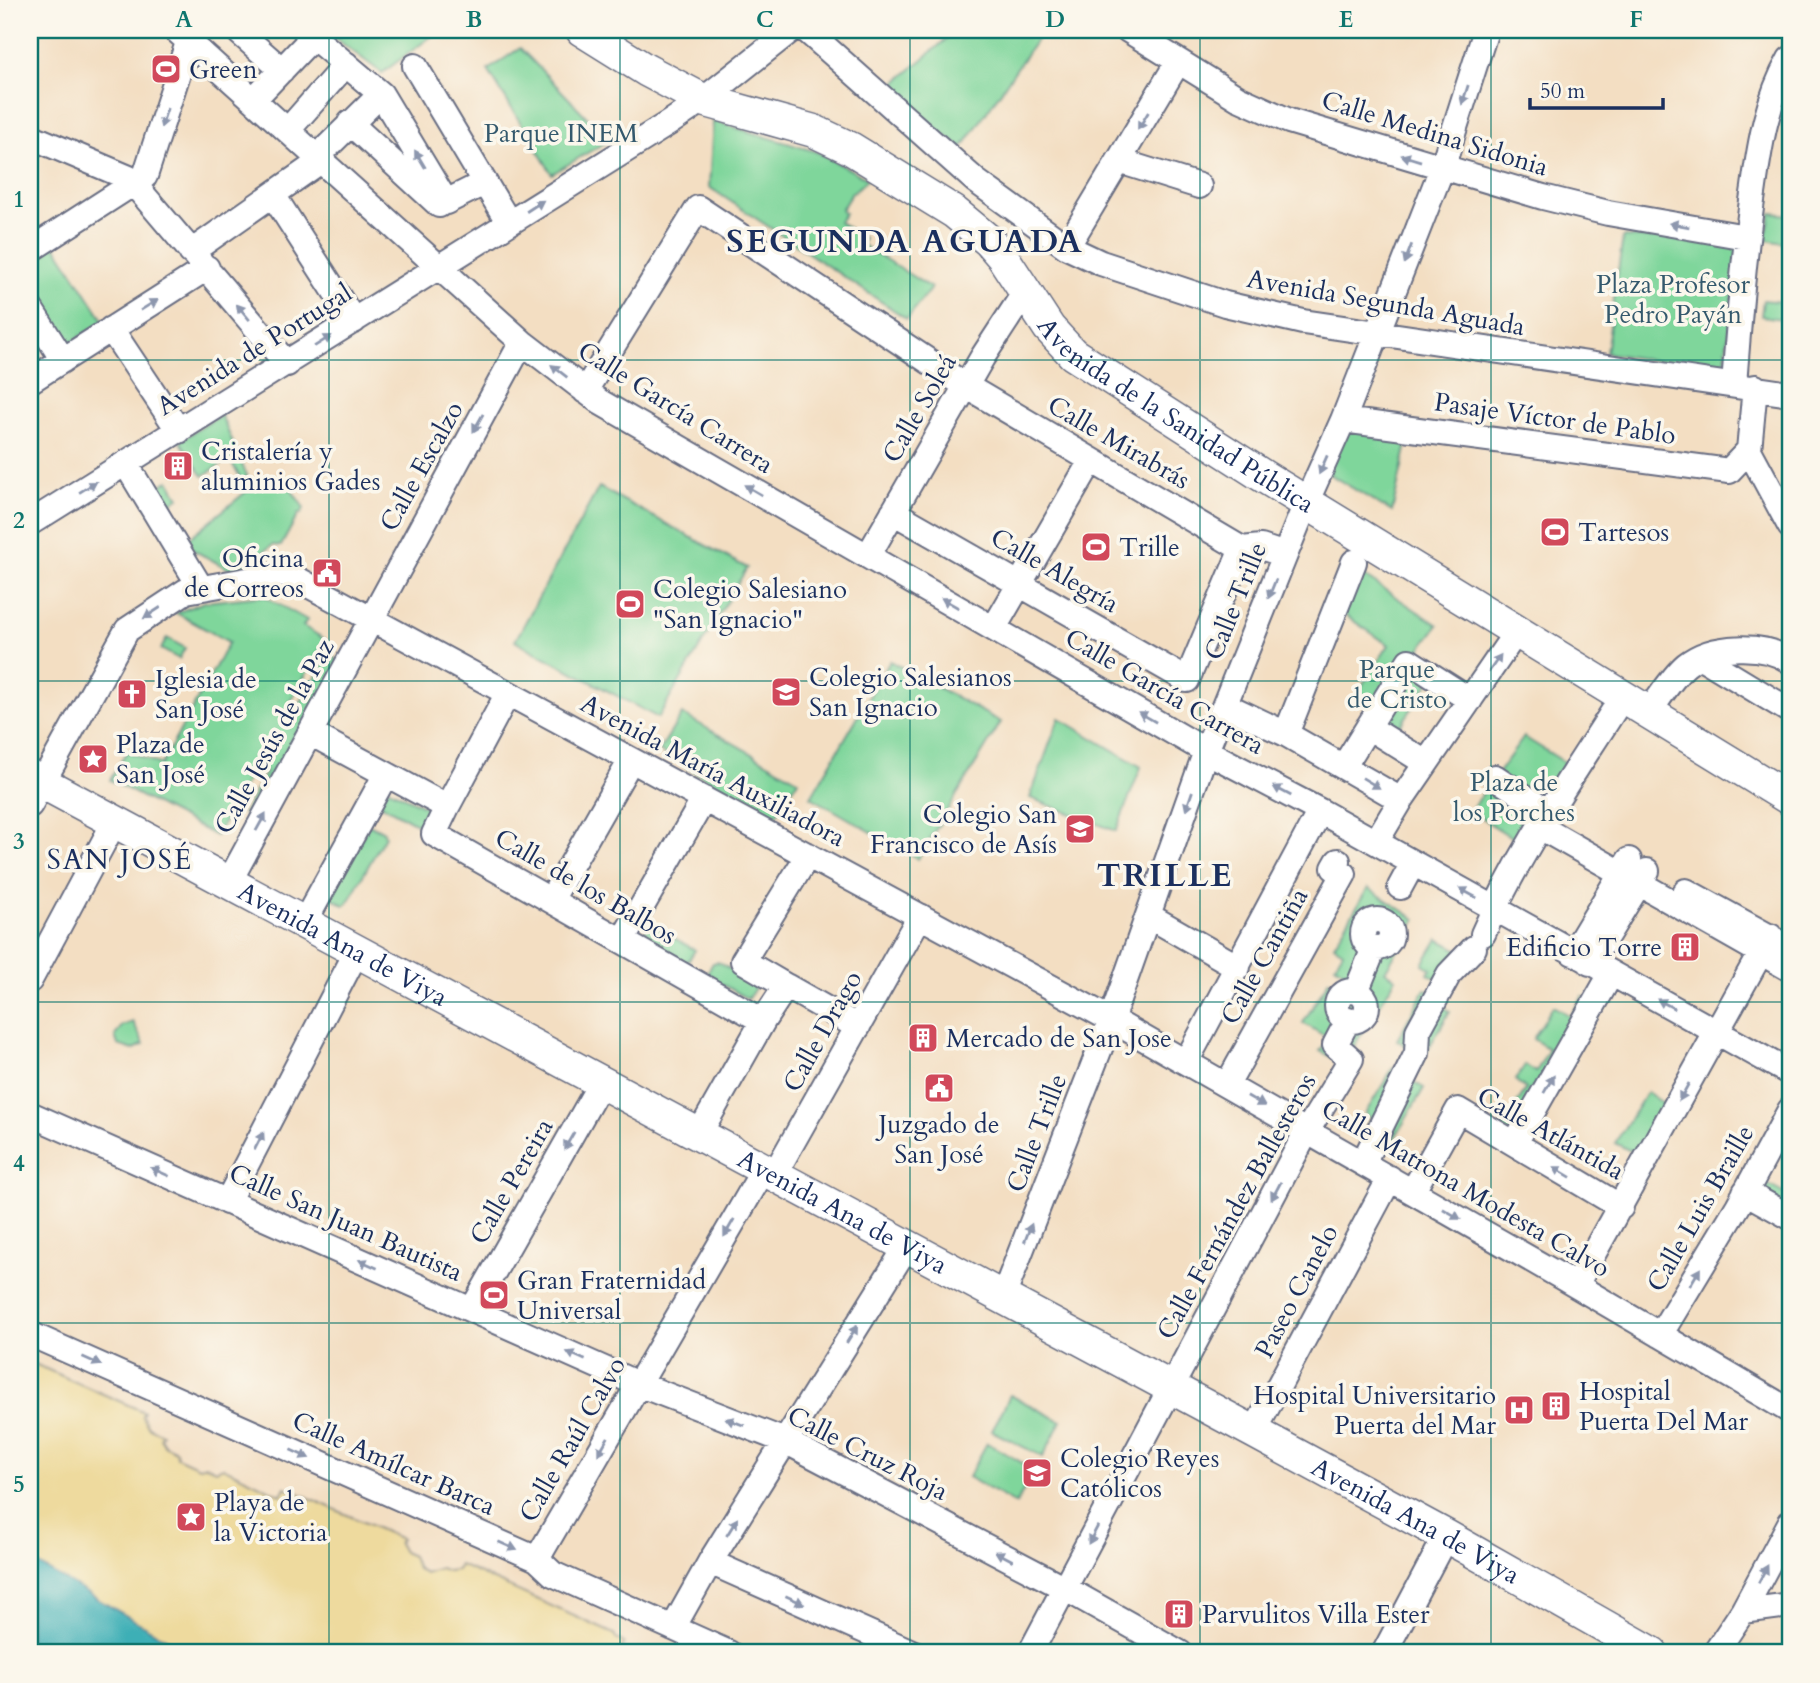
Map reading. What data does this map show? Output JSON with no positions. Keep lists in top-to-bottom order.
{
  "streets": {
    "main road": ["Avenida de la Sanidad Pública", "Avenida Ana de Viya"],
    "street": [
      "Calle Medina Sidonia",
      "Avenida Segunda Aguada",
      "Avenida de Portugal",
      "Calle García Carrera",
      "Calle Soleá",
      "Pasaje Víctor de Pablo",
      "Calle Mirabrás",
      "Calle Escalzo",
      "Calle Alegría",
      "Calle Trille",
      "Calle Jesús de la Paz",
      "Avenida María Auxiliadora",
      "Calle de los Balbos",
      "Calle Cantiña",
      "Calle Drago",
      "Calle Atlántida",
      "Calle Pereira",
      "Calle Matrona Modesta Calvo",
      "Calle Fernández Ballesteros",
      "Calle Luis Braille",
      "Calle San Juan Bautista",
      "Paseo Canelo",
      "Calle Raúl Calvo",
      "Calle Cruz Roja",
      "Calle Amílcar Barca"
    ]
  },
  "crossings": [
    ["Calle Medina Sidonia", "Calle Trille"],
    ["Avenida Segunda Aguada", "Calle Trille"],
    ["Avenida de Portugal", "Calle García Carrera"],
    ["Avenida de Portugal", "Avenida de la Sanidad Pública"],
    ["Calle García Carrera", "Calle Soleá"],
    ["Calle García Carrera", "Calle Mirabrás"],
    ["Calle García Carrera", "Calle Escalzo"],
    ["Calle García Carrera", "Calle Trille"],
    ["Calle García Carrera", "Calle Cantiña"],
    ["Calle García Carrera", "Calle Fernández Ballesteros"],
    ["Calle Soleá", "Avenida de la Sanidad Pública"],
    ["Calle Soleá", "Calle Mirabrás"],
    ["Calle Soleá", "Calle Alegría"],
    ["Avenida de la Sanidad Pública", "Calle Trille"],
    ["Pasaje Víctor de Pablo", "Calle Trille"],
    ["Calle Mirabrás", "Calle Alegría"],
    ["Calle Escalzo", "Calle Jesús de la Paz"],
    ["Calle Escalzo", "Avenida María Auxiliadora"],
    ["Calle Trille", "Avenida María Auxiliadora"],
    ["Calle Trille", "Avenida Ana de Viya"],
    ["Calle Trille", "Calle Matrona Modesta Calvo"],
    ["Calle Jesús de la Paz", "Avenida María Auxiliadora"],
    ["Calle Jesús de la Paz", "Avenida Ana de Viya"],
    ["Avenida María Auxiliadora", "Calle Drago"],
    ["Avenida María Auxiliadora", "Calle Matrona Modesta Calvo"],
    ["Avenida Ana de Viya", "Calle Drago"],
    ["Avenida Ana de Viya", "Calle Pereira"],
    ["Avenida Ana de Viya", "Calle Fernández Ballesteros"],
    ["Avenida Ana de Viya", "Paseo Canelo"],
    ["Avenida Ana de Viya", "Calle Raúl Calvo"],
    ["Calle Cantiña", "Calle Matrona Modesta Calvo"],
    ["Calle Drago", "Calle Raúl Calvo"],
    ["Calle Atlántida", "Calle Matrona Modesta Calvo"],
    ["Calle Pereira", "Calle San Juan Bautista"],
    ["Calle Matrona Modesta Calvo", "Calle Fernández Ballesteros"],
    ["Calle Matrona Modesta Calvo", "Calle Luis Braille"],
    ["Calle Matrona Modesta Calvo", "Paseo Canelo"],
    ["Calle Fernández Ballesteros", "Calle Cruz Roja"],
    ["Calle San Juan Bautista", "Calle Raúl Calvo"],
    ["Calle San Juan Bautista", "Calle Cruz Roja"],
    ["Calle Raúl Calvo", "Calle Cruz Roja"],
    ["Calle Raúl Calvo", "Calle Amílcar Barca"]
  ],
  "one_way": [
    "Calle Medina Sidonia",
    "Calle Escalzo",
    "Calle Atlántida",
    "Calle Pereira",
    "Calle Matrona Modesta Calvo",
    "Calle Fernández Ballesteros",
    "Calle San Juan Bautista",
    "Calle Amílcar Barca"
  ],
  "districts": ["SEGUNDA AGUADA", "SAN JOSÉ", "TRILLE"],
  "parks": [
    "Parque INEM",
    "Plaza Profesor Pedro Payán",
    "Parque de Cristo",
    "Plaza de los Porches"
  ],
  "places": {
    "sports": [
      "Green",
      "Tartesos",
      "Trille",
      "Colegio Salesiano \"San Ignacio\"",
      "Gran Fraternidad Universal"
    ],
    "building": [
      "Cristalería y aluminios Gades",
      "Edificio Torre",
      "Mercado de San Jose",
      "Hospital Puerta Del Mar",
      "Parvulitos Villa Ester"
    ],
    "public building": ["Oficina de Correos", "Juzgado de San José"],
    "school or university": ["Colegio Salesianos San Ignacio", "Colegio San Francisco de Asís", "Colegio Reyes Católicos"],
    "church": ["Iglesia de San José"],
    "place": ["Plaza de San José", "Playa de la Victoria"],
    "hospital": ["Hospital Universitario Puerta del Mar"]
  },
  "scale_bar": "50 m",
  "grid": {
    "columns": [
      "A",
      "B",
      "C",
      "D",
      "E",
      "F"
    ],
    "rows": [
      "1",
      "2",
      "3",
      "4",
      "5"
    ]
  }
}
